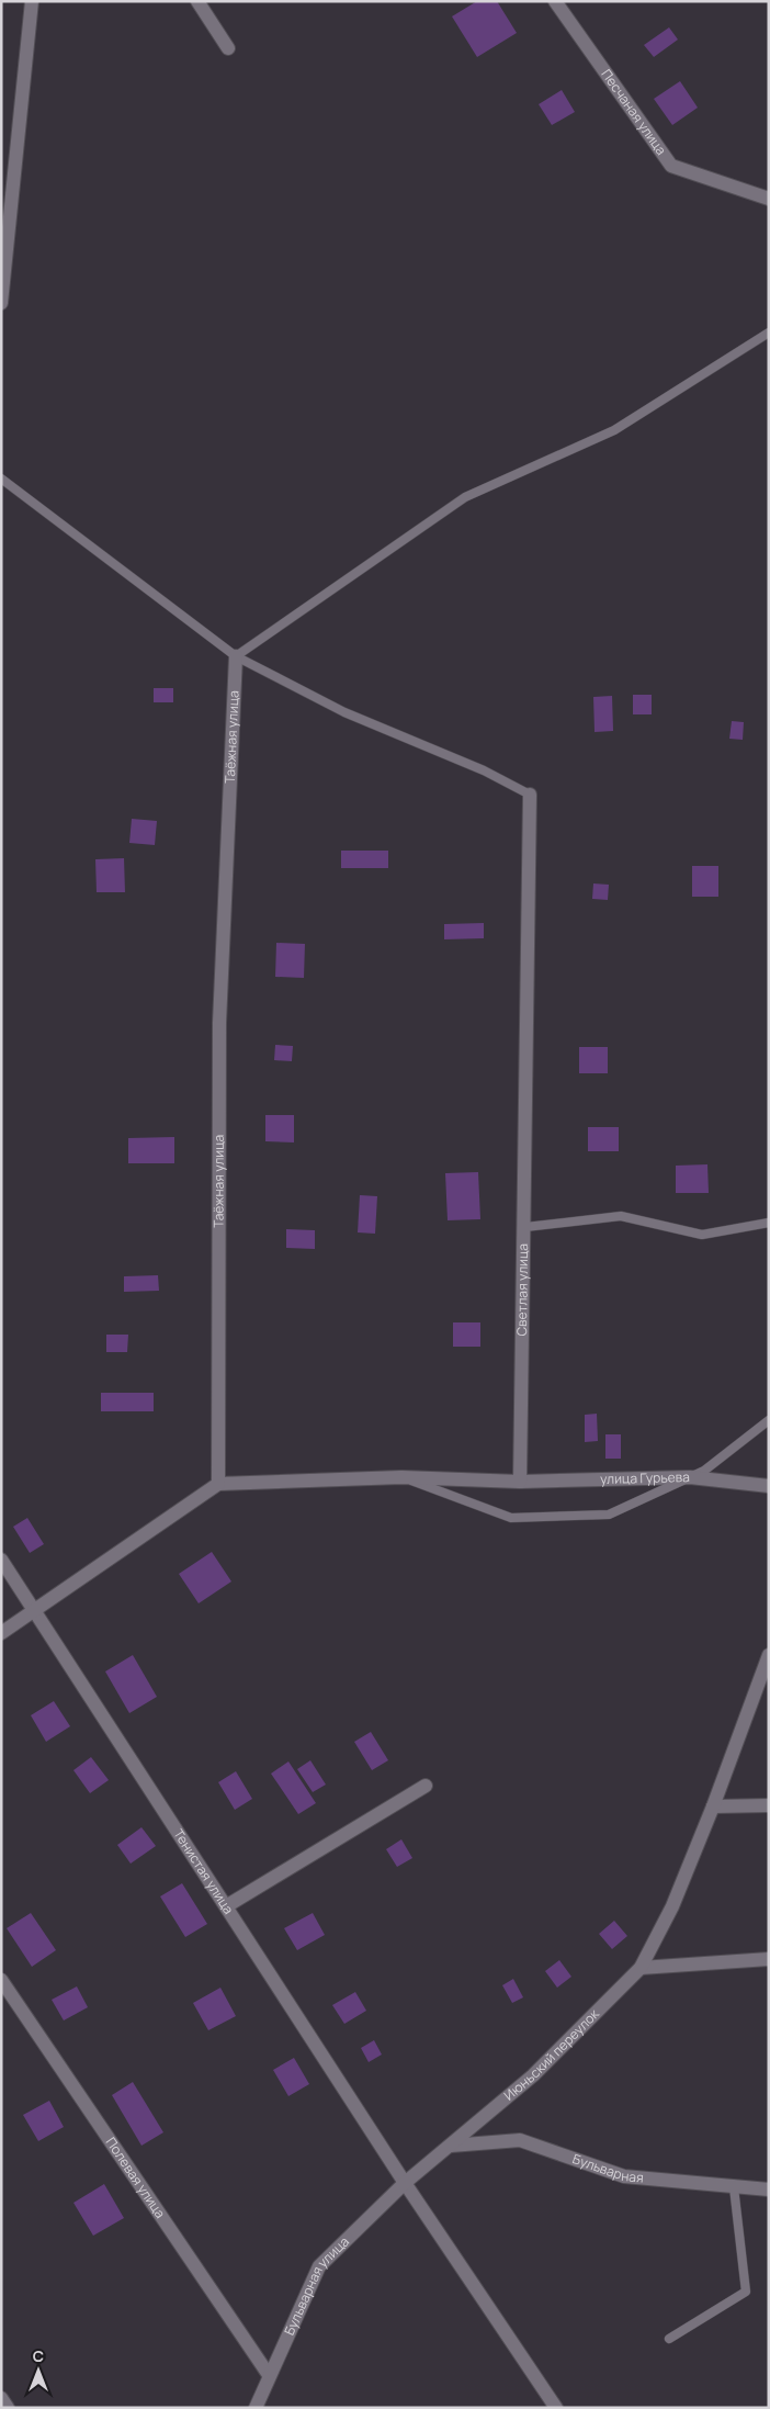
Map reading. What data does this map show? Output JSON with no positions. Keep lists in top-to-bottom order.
{
  "streets": {
    "street": [
      "Песчаная улица",
      "Таёжная улица",
      "Светлая улица",
      "улица Гурьева",
      "Тенистая улица",
      "Июньский переулок",
      "Бульварная",
      "Полевая улица",
      "Бульварная улица"
    ]
  },
  "crossings": [
    ["Светлая улица", "улица Гурьева"],
    ["Тенистая улица", "Июньский переулок"],
    ["Тенистая улица", "Бульварная улица"],
    ["Июньский переулок", "Бульварная"],
    ["Июньский переулок", "Бульварная улица"],
    ["Полевая улица", "Бульварная улица"]
  ],
  "north": "top"
}
